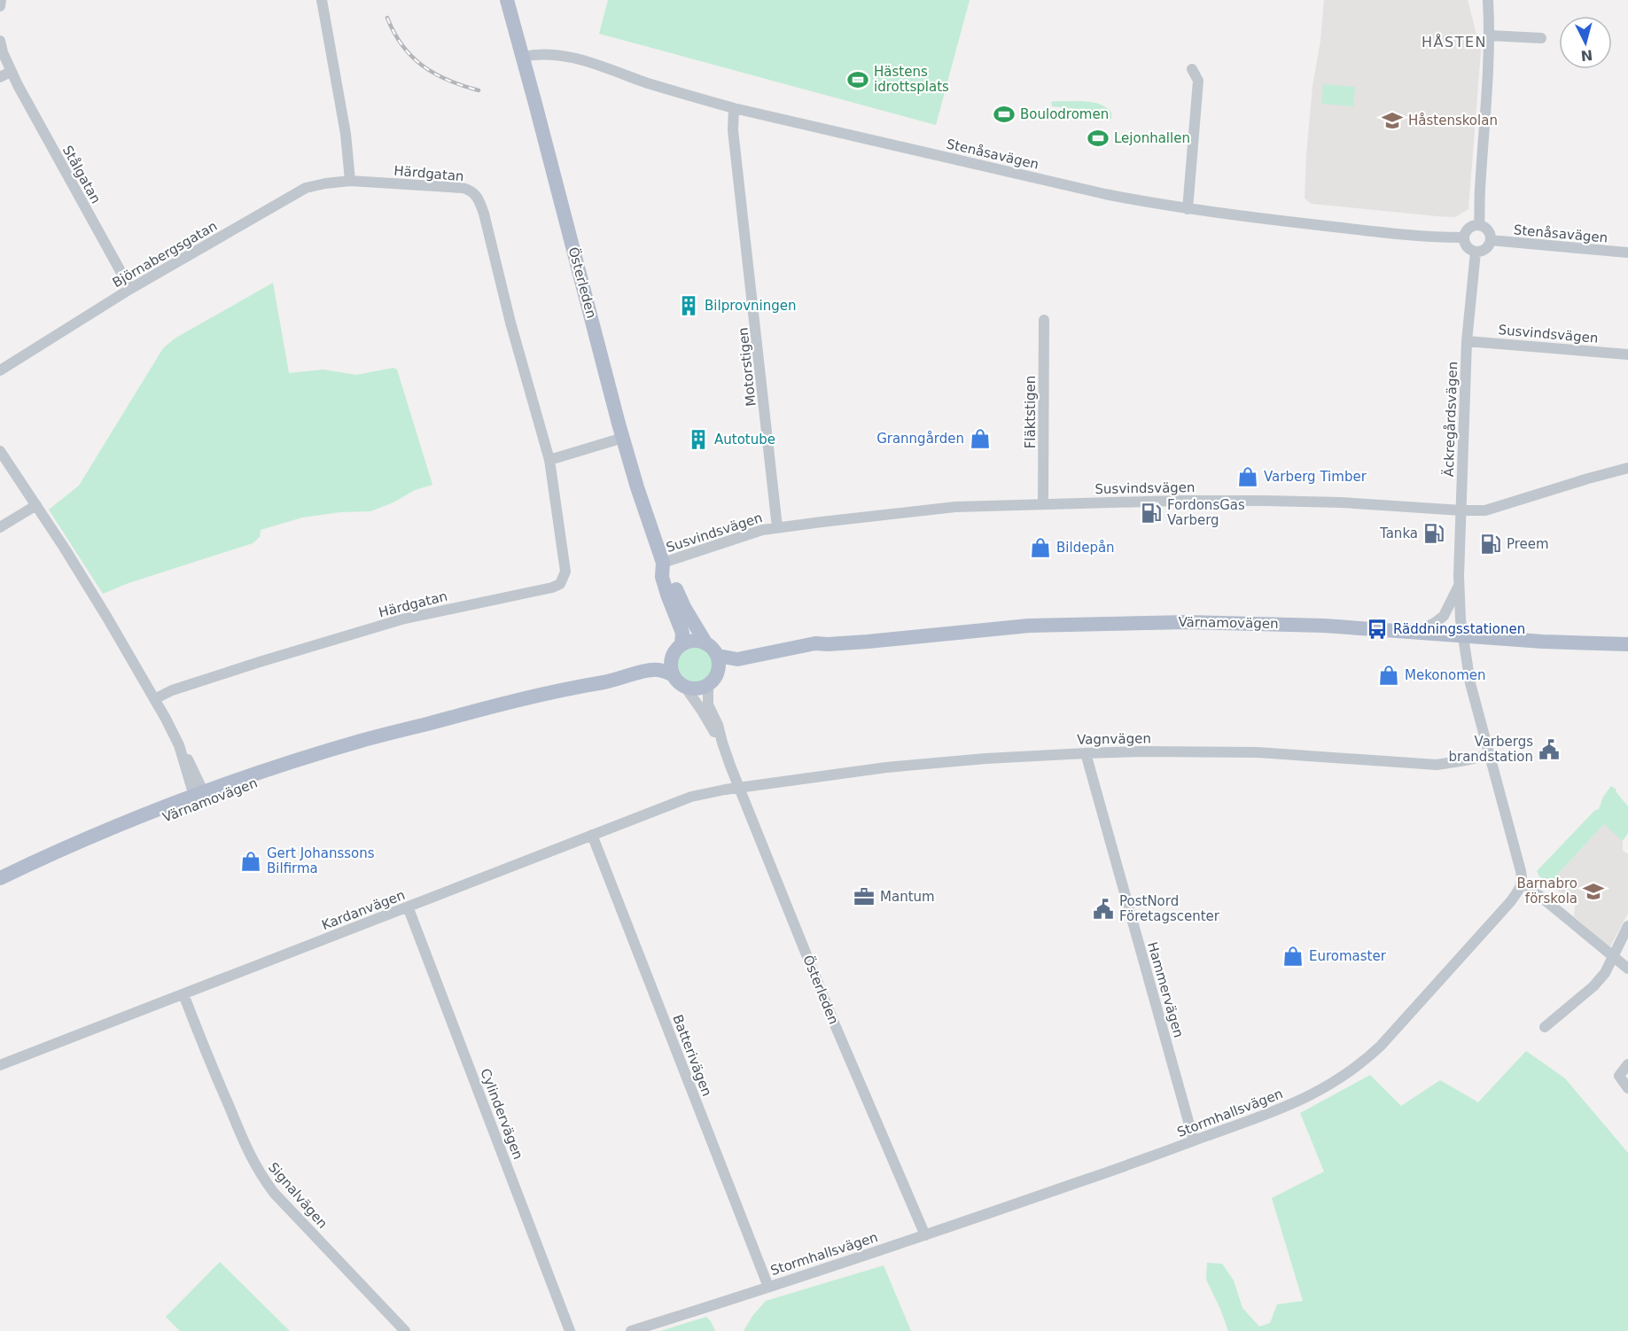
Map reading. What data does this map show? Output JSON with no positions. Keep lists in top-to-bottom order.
{
  "streets": {
    "main road": ["Österleden", "Värnamovägen"],
    "street": [
      "Stenåsavägen",
      "Härdgatan",
      "Stålgatan",
      "Björnabergsgatan",
      "Susvindsvägen",
      "Motorstigen",
      "Fläktstigen",
      "Äckregårdsvägen",
      "Vagnvägen",
      "Kardanvägen",
      "Hammervägen",
      "Batterivägen",
      "Stormhallsvägen",
      "Cylindervägen",
      "Signalvägen"
    ]
  },
  "crossings": [
    ["Stenåsavägen", "Österleden"],
    ["Stenåsavägen", "Motorstigen"],
    ["Stenåsavägen", "Äckregårdsvägen"],
    ["Härdgatan", "Björnabergsgatan"],
    ["Stålgatan", "Björnabergsgatan"],
    ["Österleden", "Susvindsvägen"],
    ["Österleden", "Värnamovägen"],
    ["Österleden", "Vagnvägen"],
    ["Österleden", "Kardanvägen"],
    ["Österleden", "Stormhallsvägen"],
    ["Susvindsvägen", "Motorstigen"],
    ["Susvindsvägen", "Fläktstigen"],
    ["Susvindsvägen", "Äckregårdsvägen"],
    ["Äckregårdsvägen", "Värnamovägen"],
    ["Vagnvägen", "Kardanvägen"],
    ["Vagnvägen", "Hammervägen"],
    ["Kardanvägen", "Batterivägen"],
    ["Kardanvägen", "Cylindervägen"],
    ["Kardanvägen", "Signalvägen"],
    ["Hammervägen", "Stormhallsvägen"],
    ["Batterivägen", "Stormhallsvägen"]
  ],
  "districts": ["HÅSTEN"],
  "places": {
    "sports": ["Hästens idrottsplats", "Boulodromen", "Lejonhallen"],
    "school or university": ["Håstenskolan", "Barnabro förskola"],
    "building": ["Bilprovningen", "Autotube"],
    "shop": [
      "Granngården",
      "Varberg Timber",
      "Bildepån",
      "Mekonomen",
      "Gert Johanssons Bilfirma",
      "Euromaster"
    ],
    "fuel station": ["FordonsGas Varberg", "Tanka", "Preem"],
    "bus stop": ["Räddningsstationen"],
    "public building": ["Varbergs brandstation", "PostNord Företagscenter"],
    "office": ["Mantum"]
  },
  "north": "bottom"
}
